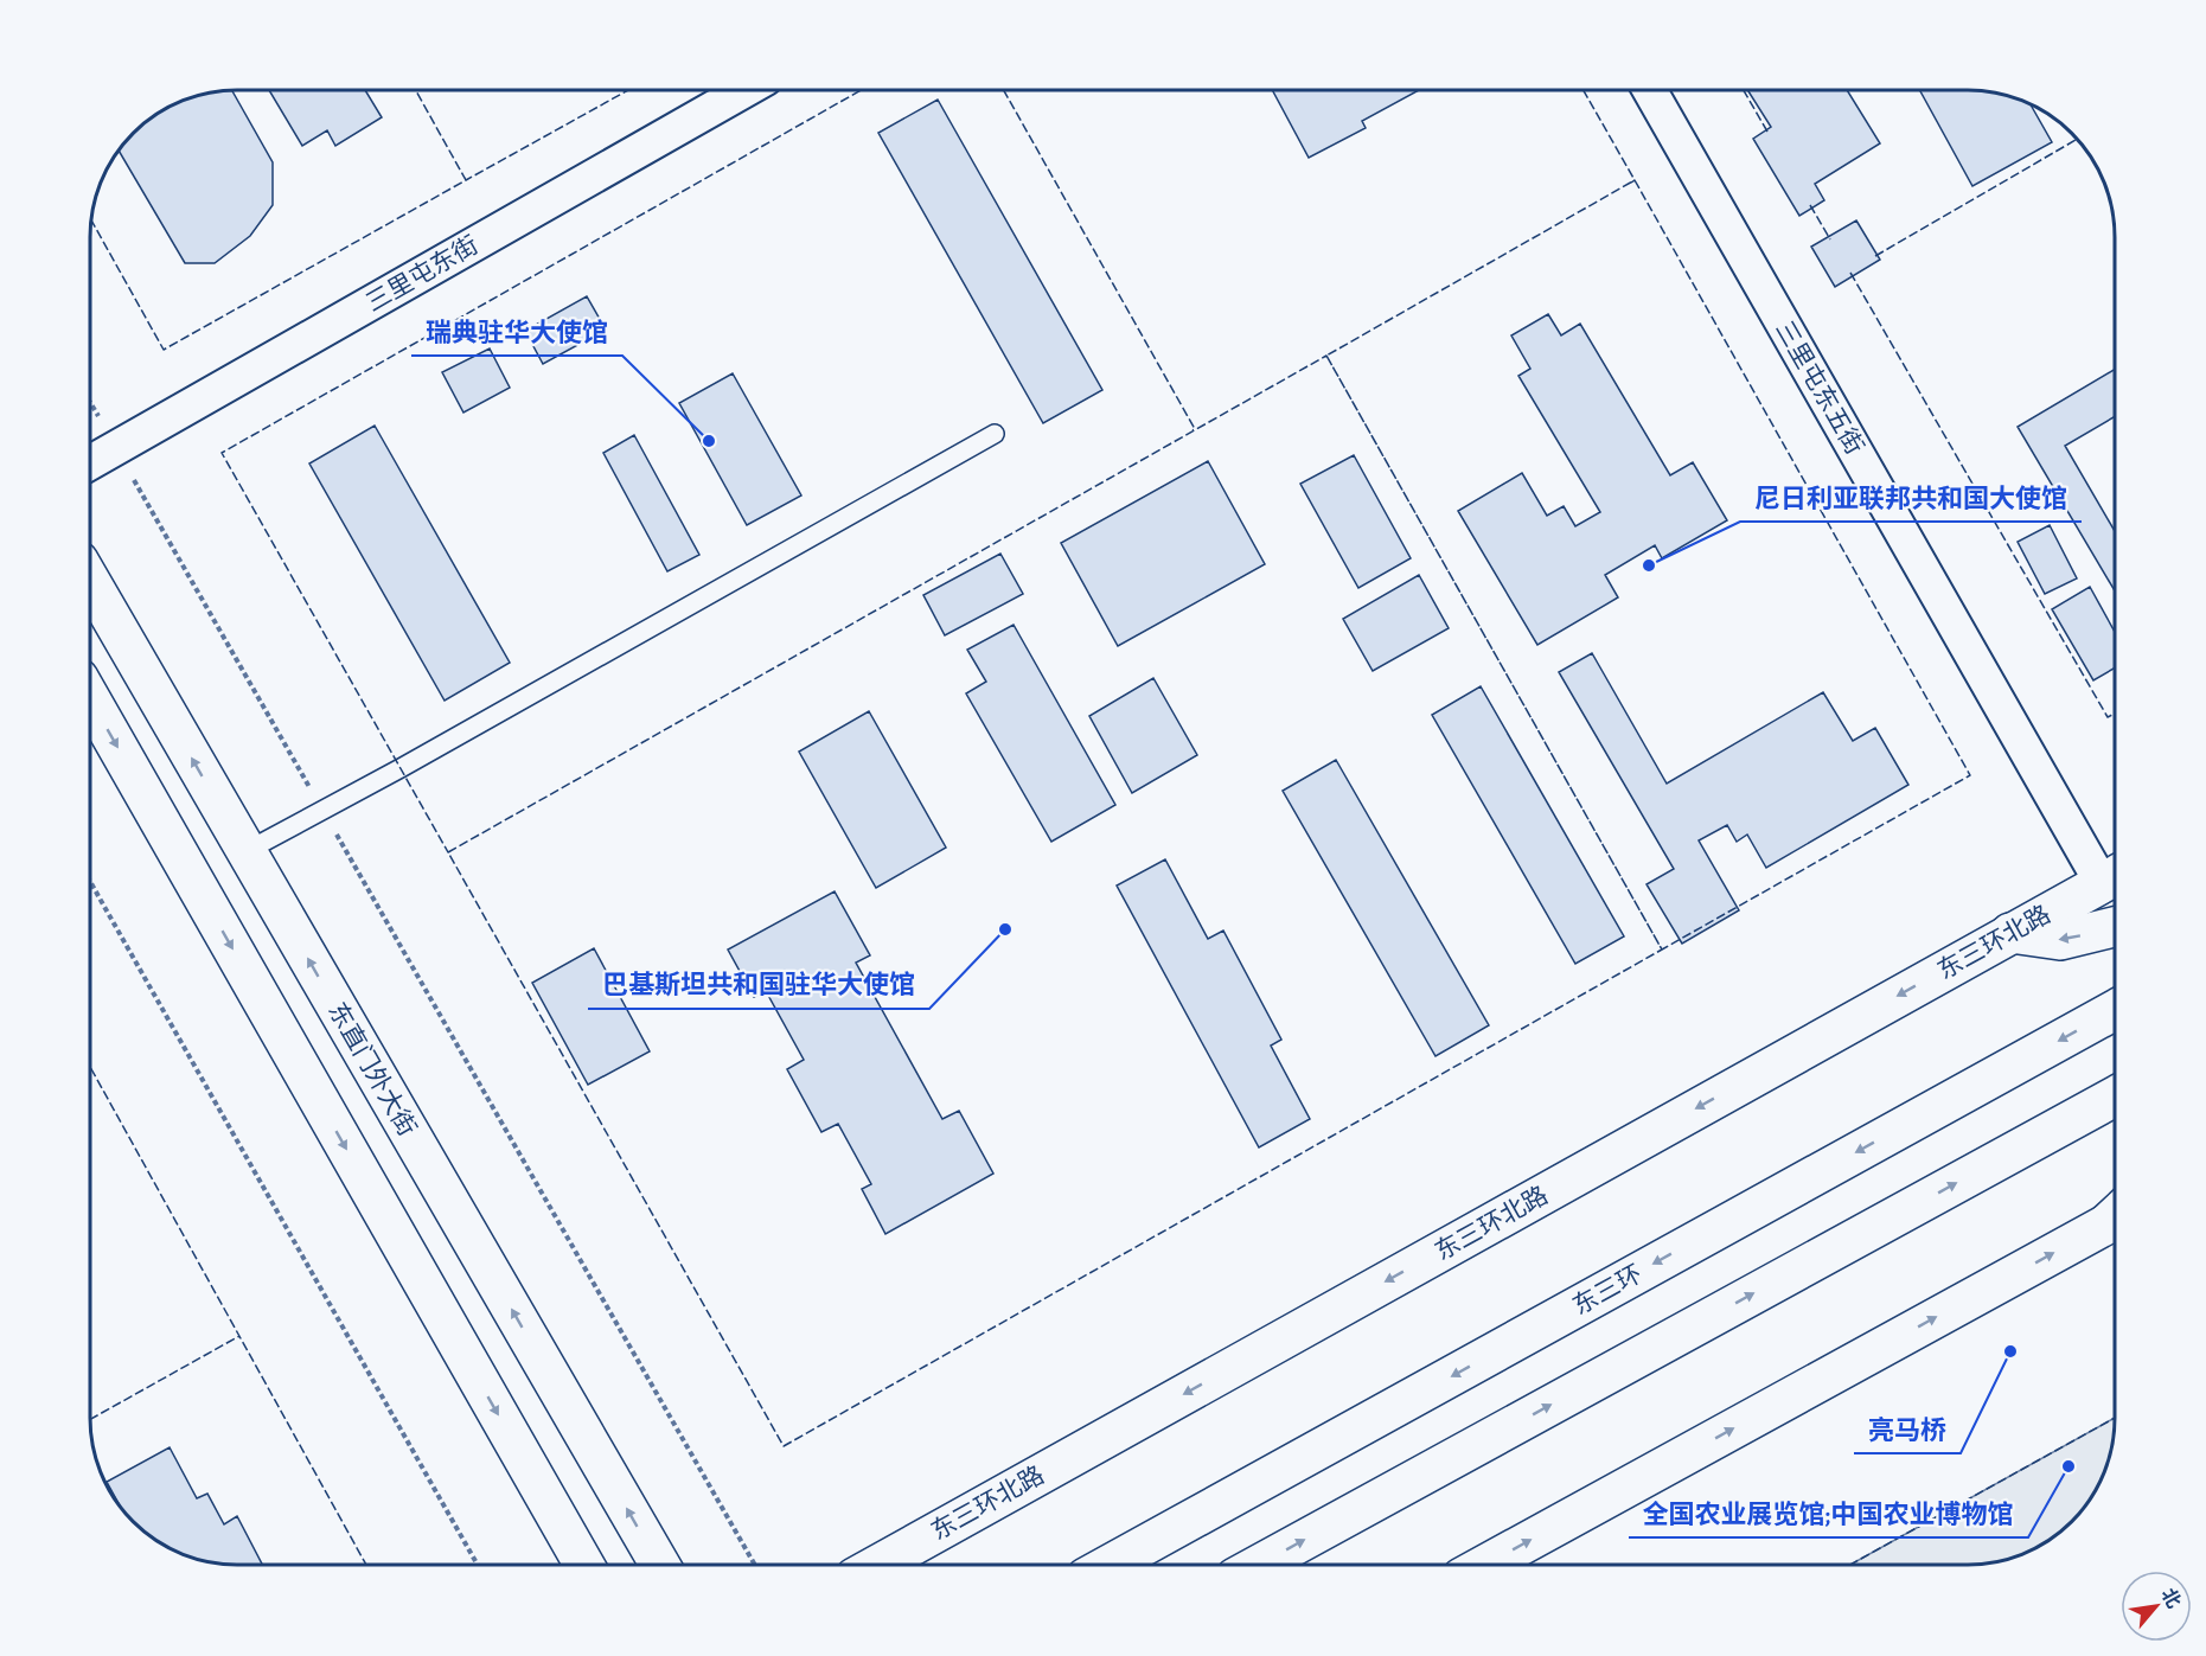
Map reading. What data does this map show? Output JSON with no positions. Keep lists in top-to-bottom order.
{
  "streets": {
    "main road": ["东三环北路", "东直门外大街", "东三环"],
    "street": ["三里屯东街", "三里屯东五街"]
  },
  "crossings": [
    ["三里屯东五街", "东三环北路"]
  ],
  "places": [
    "瑞典驻华大使馆",
    "尼日利亚联邦共和国大使馆",
    "巴基斯坦共和国驻华大使馆",
    "亮马桥",
    "全国农业展览馆;中国农业博物馆"
  ],
  "north": "top right"
}
